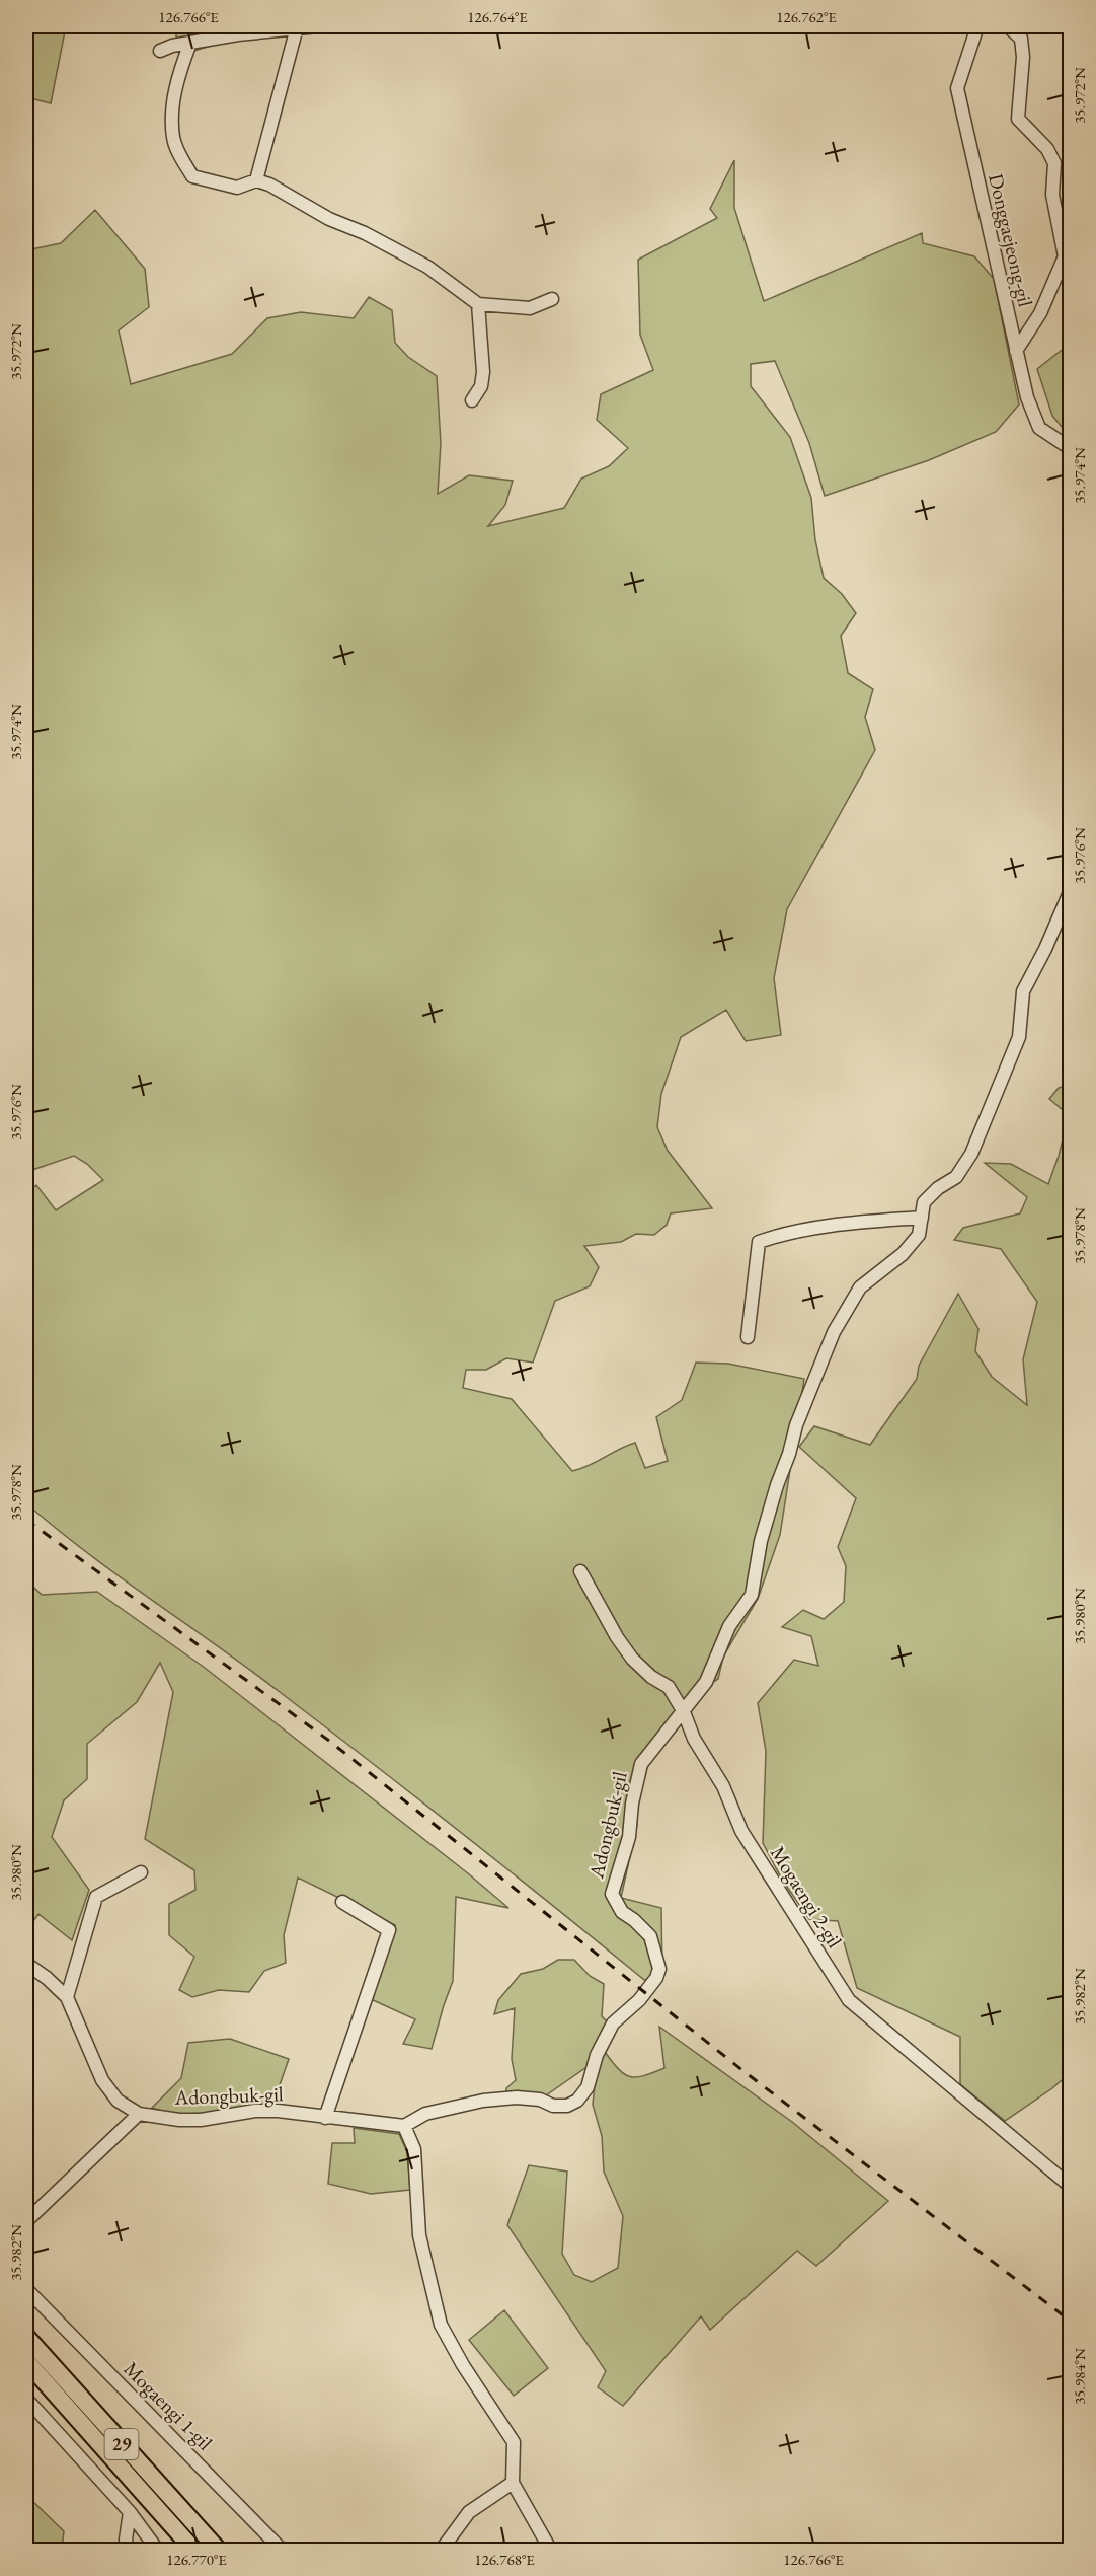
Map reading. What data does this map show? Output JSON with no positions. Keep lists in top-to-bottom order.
{
  "streets": {
    "highway": ["29"],
    "street": [
      "Donggaejeong-gil",
      "Adongbuk-gil",
      "Mogaengi 2-gil",
      "Mogaengi 1-gil"
    ]
  },
  "crossings": [
    ["Adongbuk-gil", "Mogaengi 2-gil"]
  ],
  "coordinates": [
    "126.766°E",
    "126.764°E",
    "126.762°E",
    "35.972°N",
    "35.974°N",
    "35.976°N",
    "35.978°N",
    "35.980°N",
    "35.982°N",
    "35.984°N",
    "126.770°E",
    "126.768°E"
  ]
}
